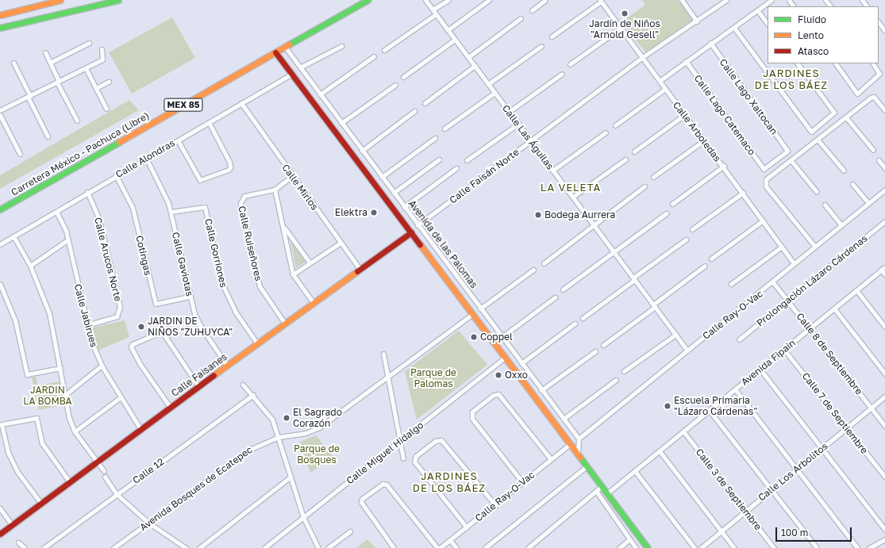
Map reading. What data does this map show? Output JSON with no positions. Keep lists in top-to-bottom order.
{
  "streets": {
    "main road": [
      "MEX 85",
      "Carretera México - Pachuca (Libre)",
      "Avenida de las Palomas",
      "Calle Faisanes"
    ],
    "street": [
      "Calle Lago Xaltocan",
      "Calle Lago Catemaco",
      "Calle Arboledas",
      "Calle Las Águilas",
      "Calle Alondras",
      "Calle Faisán Norte",
      "Calle Mirlos",
      "Calle Ruiseñores",
      "Calle Gorriones",
      "Cotingas",
      "Calle Arucos Norte",
      "Calle Gaviotas",
      "Prolongación Lázaro Cárdenas",
      "Calle Ray-O-Vac",
      "Calle Jabirues",
      "Calle 8 de Septiembre",
      "Avenida Fipain",
      "Calle 7 de Septiembre",
      "Calle Miguel Hidalgo",
      "Calle 12",
      "Calle Los Arbolitos",
      "Avenida Bosques de Ecatepec",
      "Calle 3 de Septiembre"
    ]
  },
  "crossings": [
    ["Calle Lago Xaltocan", "Calle Lago Catemaco"],
    ["Calle Arboledas", "Calle Faisán Norte"],
    ["Calle Arboledas", "Calle Ray-O-Vac"],
    ["Calle Las Águilas", "Calle Faisán Norte"],
    ["Calle Las Águilas", "Calle Ray-O-Vac"],
    ["Carretera México - Pachuca (Libre)", "Avenida de las Palomas"],
    ["Calle Alondras", "Calle Mirlos"],
    ["Calle Alondras", "Avenida de las Palomas"],
    ["Calle Alondras", "Cotingas"],
    ["Calle Alondras", "Calle Arucos Norte"],
    ["Calle Alondras", "Calle Gaviotas"],
    ["Calle Alondras", "Calle Jabirues"],
    ["Calle Faisán Norte", "Avenida de las Palomas"],
    ["Calle Mirlos", "Calle Faisanes"],
    ["Calle Ruiseñores", "Calle Faisanes"],
    ["Avenida de las Palomas", "Calle Ray-O-Vac"],
    ["Avenida de las Palomas", "Avenida Fipain"],
    ["Avenida de las Palomas", "Calle Faisanes"],
    ["Avenida de las Palomas", "Calle Miguel Hidalgo"],
    ["Avenida de las Palomas", "Avenida Bosques de Ecatepec"],
    ["Calle Gorriones", "Calle Gaviotas"],
    ["Calle Gorriones", "Calle Faisanes"],
    ["Cotingas", "Calle Gaviotas"],
    ["Calle Arucos Norte", "Calle Jabirues"],
    ["Calle Gaviotas", "Calle Faisanes"],
    ["Prolongación Lázaro Cárdenas", "Calle 8 de Septiembre"],
    ["Calle Ray-O-Vac", "Calle 8 de Septiembre"],
    ["Calle Jabirues", "Calle Faisanes"],
    ["Calle 8 de Septiembre", "Avenida Fipain"],
    ["Calle 8 de Septiembre", "Calle Los Arbolitos"],
    ["Avenida Fipain", "Calle 7 de Septiembre"],
    ["Avenida Fipain", "Calle 3 de Septiembre"],
    ["Calle 7 de Septiembre", "Calle Los Arbolitos"],
    ["Calle Los Arbolitos", "Calle 3 de Septiembre"]
  ],
  "districts": ["JARDINES DE LOS BÁEZ", "LA VELETA", "JARDINES DE LOS BÁEZ"],
  "parks": ["Parque de Palomas", "JARDIN LA BOMBA", "Parque de Bosques"],
  "places": [
    "Jardín de Niños \"Arnold Gesell\"",
    "Elektra",
    "Bodega Aurrera",
    "JARDIN DE NIÑOS \"ZUHUYCA\"",
    "Coppel",
    "Oxxo",
    "Escuela Primaria \"Lázaro Cárdenas\"",
    "El Sagrado Corazón"
  ],
  "legend": ["Fluido", "Lento", "Atasco"],
  "scale_bar": "100 m"
}
